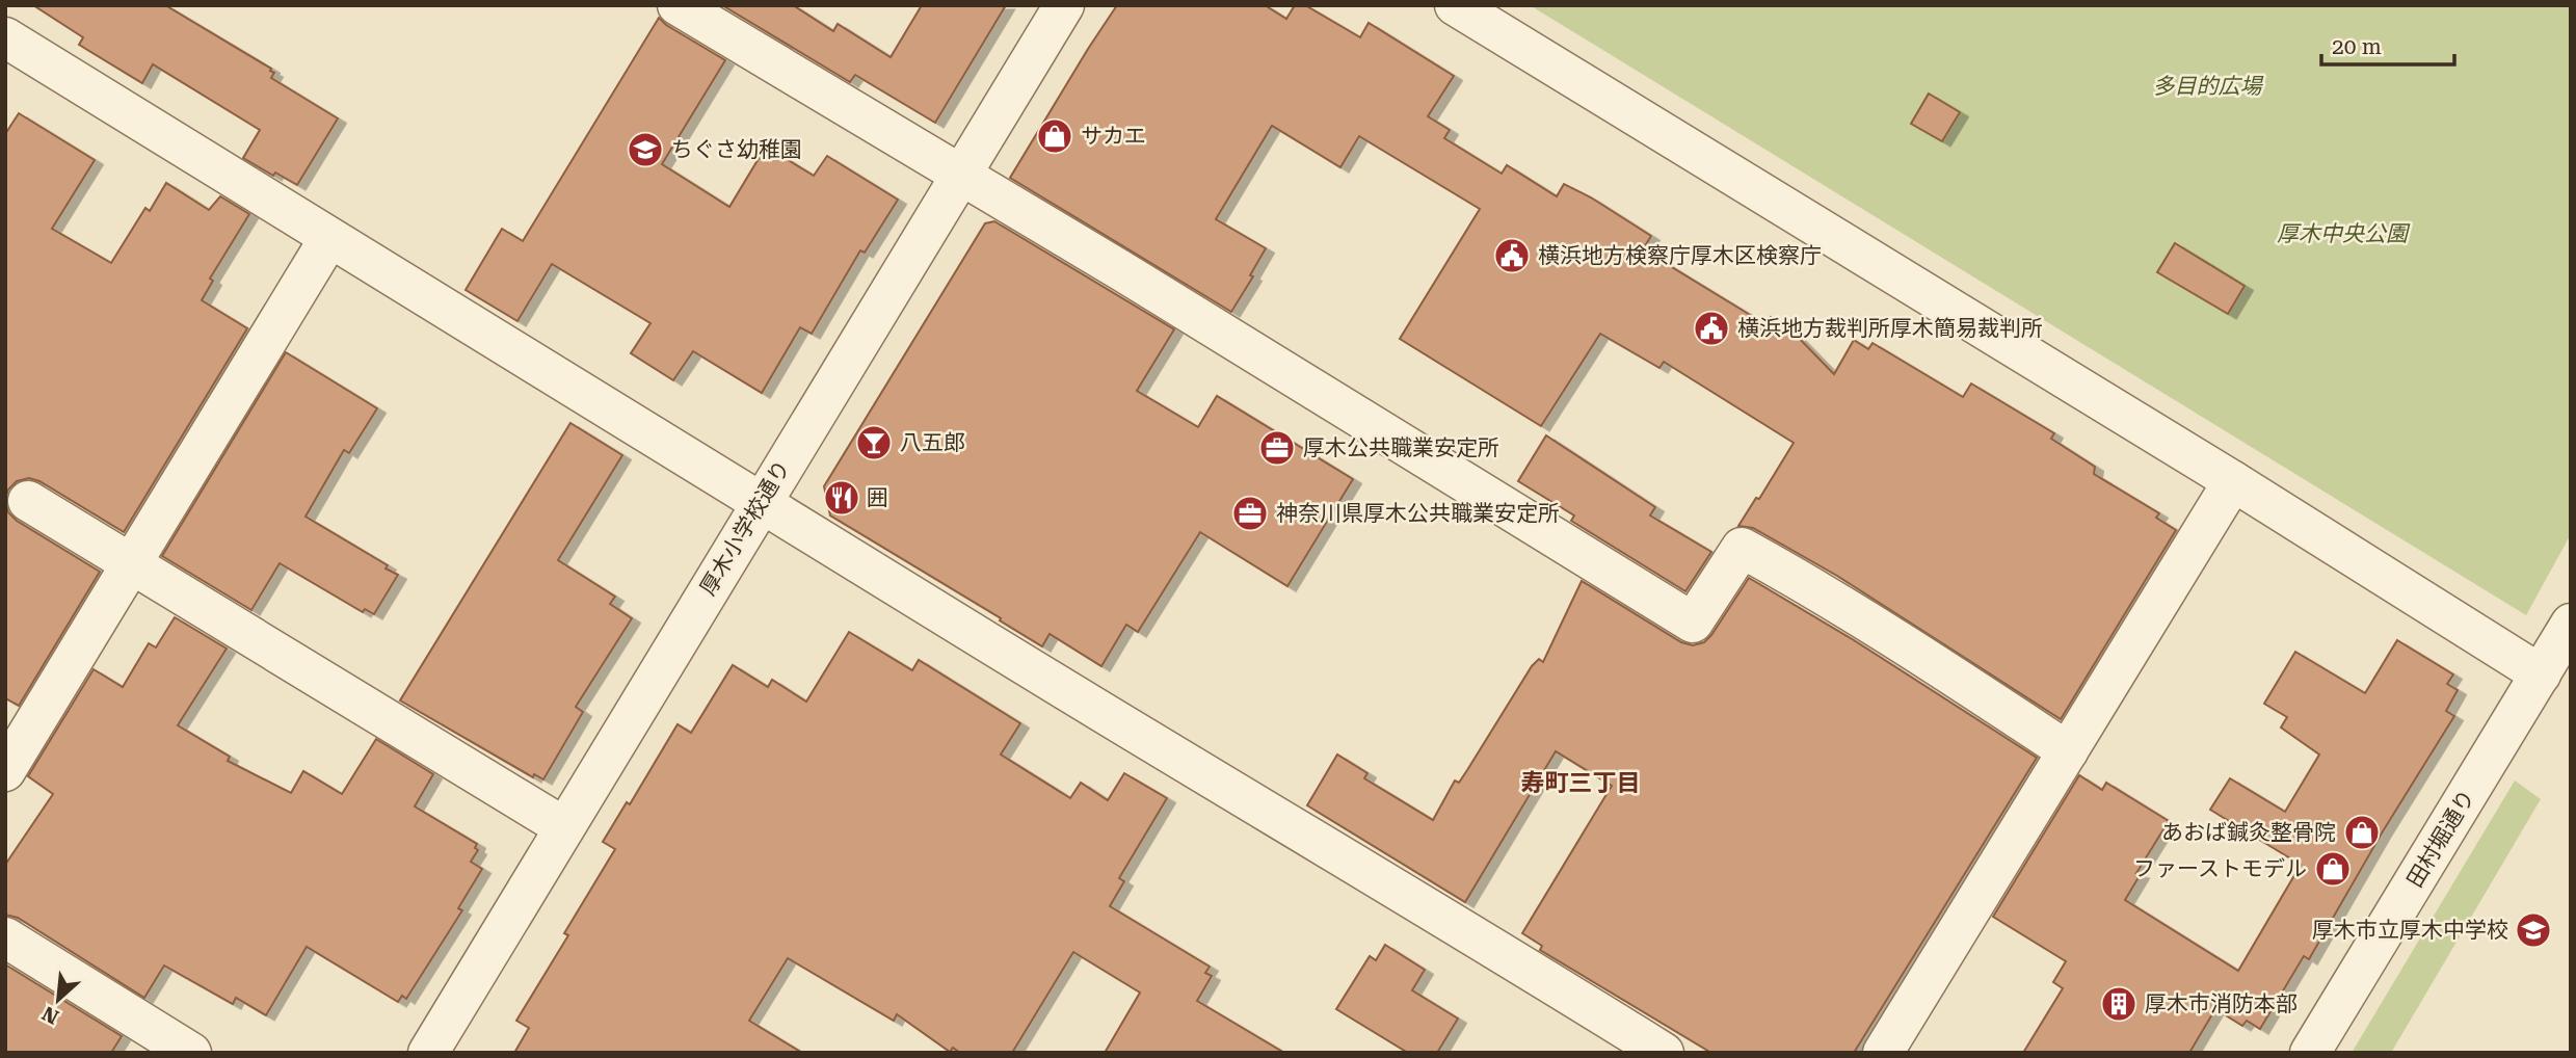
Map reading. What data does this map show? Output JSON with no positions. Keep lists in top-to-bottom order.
{
  "streets": {
    "street": ["厚木小学校通り", "田村堀通り"]
  },
  "districts": ["寿町三丁目"],
  "parks": ["多目的広場", "厚木中央公園"],
  "places": {
    "shop": ["サカエ", "あおば鍼灸整骨院", "ファーストモデル"],
    "school or university": ["ちぐさ幼稚園", "厚木市立厚木中学校"],
    "public building": ["横浜地方検察庁厚木区検察庁", "横浜地方裁判所厚木簡易裁判所"],
    "bar": ["八五郎"],
    "office": ["厚木公共職業安定所", "神奈川県厚木公共職業安定所"],
    "restaurant": ["囲"],
    "building": ["厚木市消防本部"]
  },
  "scale_bar": "20 m",
  "north": "bottom left"
}
